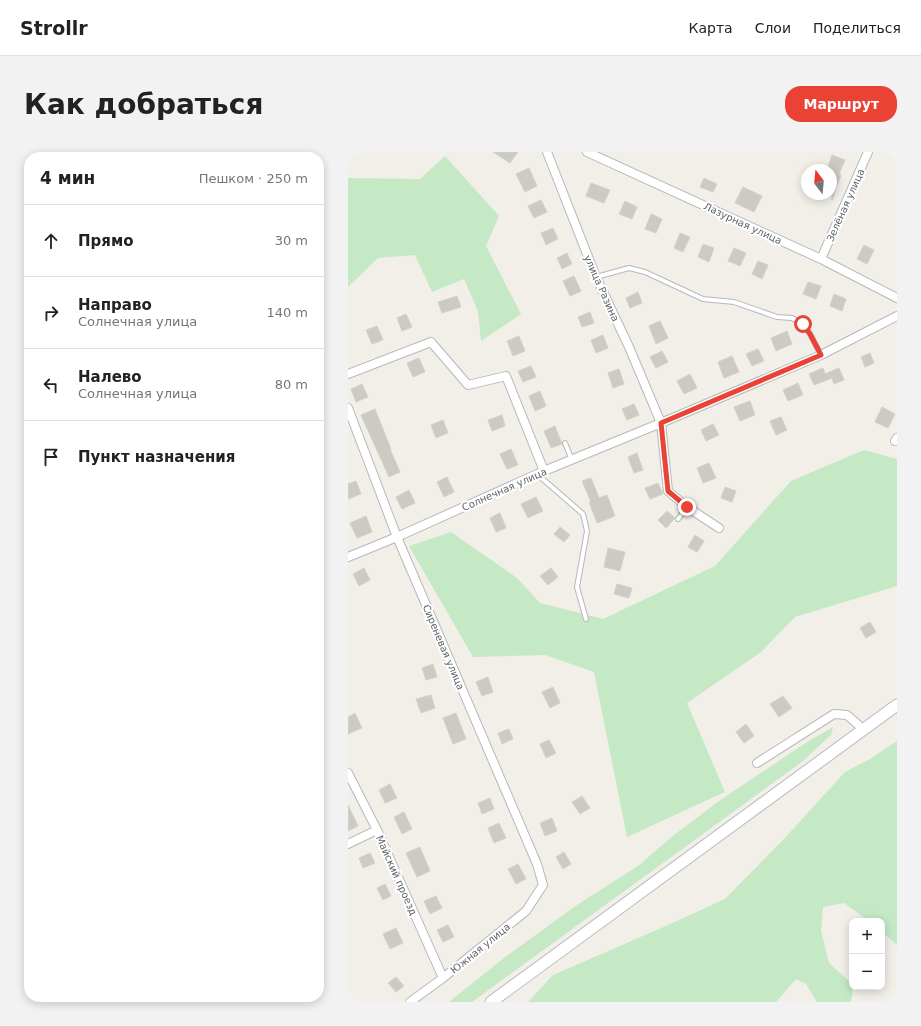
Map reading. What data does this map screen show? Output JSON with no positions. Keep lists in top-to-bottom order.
{
  "streets": {
    "street": [
      "Зелёная улица",
      "Лазурная улица",
      "улица Разина",
      "Солнечная улица",
      "Сиреневая улица",
      "Майский проезд",
      "Южная улица"
    ]
  },
  "crossings": [
    ["Зелёная улица", "Лазурная улица"],
    ["улица Разина", "Солнечная улица"],
    ["Солнечная улица", "Сиреневая улица"],
    ["Сиреневая улица", "Южная улица"],
    ["Майский проезд", "Южная улица"]
  ],
  "north": "top",
  "page": {
    "header": "Strollr",
    "nav": ["Карта", "Слои", "Поделиться"],
    "buttons": "Маршрут",
    "title": "Как добраться",
    "heading": ["4 мин", "Пешком · 250 m"],
    "list": [
      ["Прямо", "30 m"],
      ["Направо", "Солнечная улица", "140 m"],
      ["Налево", "Солнечная улица", "80 m"],
      "Пункт назначения"
    ],
    "map_buttons": ["+", "−"]
  }
}
